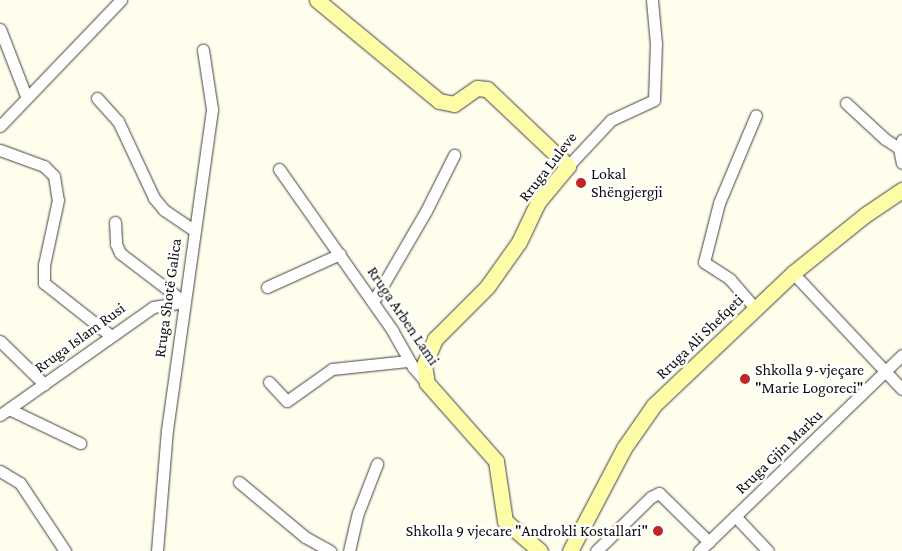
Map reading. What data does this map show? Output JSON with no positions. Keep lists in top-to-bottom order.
{
  "streets": {
    "street": [
      "Rruga Luleve",
      "Rruga Shotë Galica",
      "Rruga Arben Lami",
      "Rruga Ali Shefqeti",
      "Rruga Islam Rusi",
      "Rruga Gjin Marku"
    ]
  },
  "crossings": [
    ["Rruga Luleve", "Rruga Arben Lami"],
    ["Rruga Shotë Galica", "Rruga Islam Rusi"]
  ],
  "places": ["Lokal Shëngjergji", "Shkolla 9-vjeçare \"Marie Logoreci\"", "Shkolla 9 vjecare \"Androkli Kostallari\""]
}
